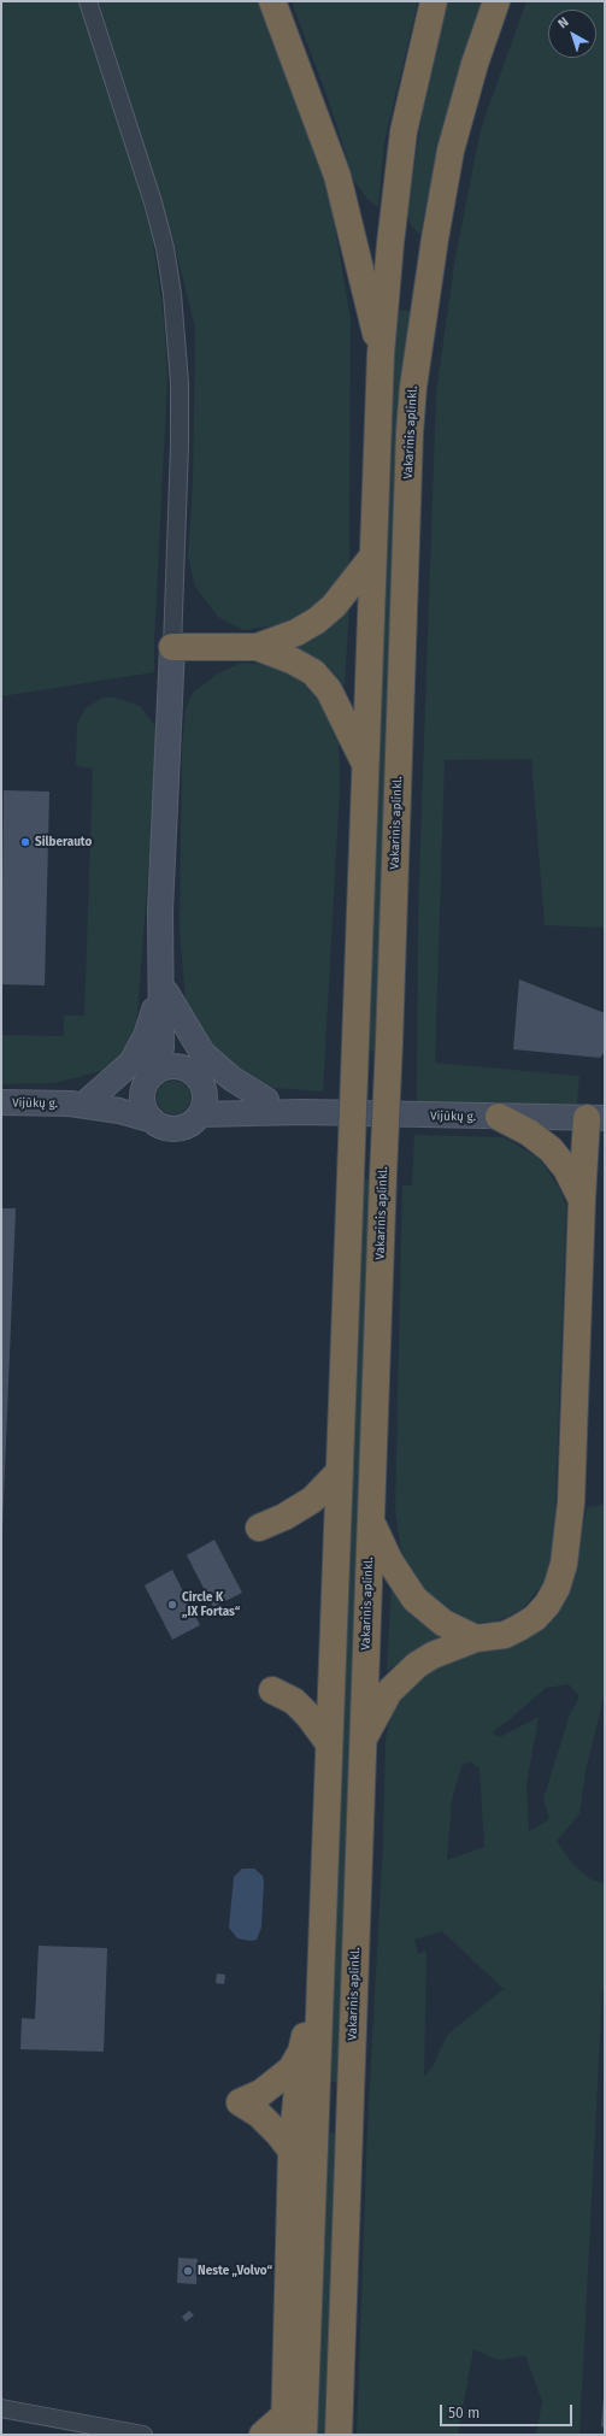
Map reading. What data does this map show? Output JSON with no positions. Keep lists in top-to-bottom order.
{
  "streets": {
    "highway": ["Vakarinis aplinkl."],
    "main road": ["Vijūkų g."]
  },
  "places": ["Silberauto", "Circle K „IX Fortas“", "Neste „Volvo“"],
  "scale_bar": "50 m",
  "north": "top left"
}
